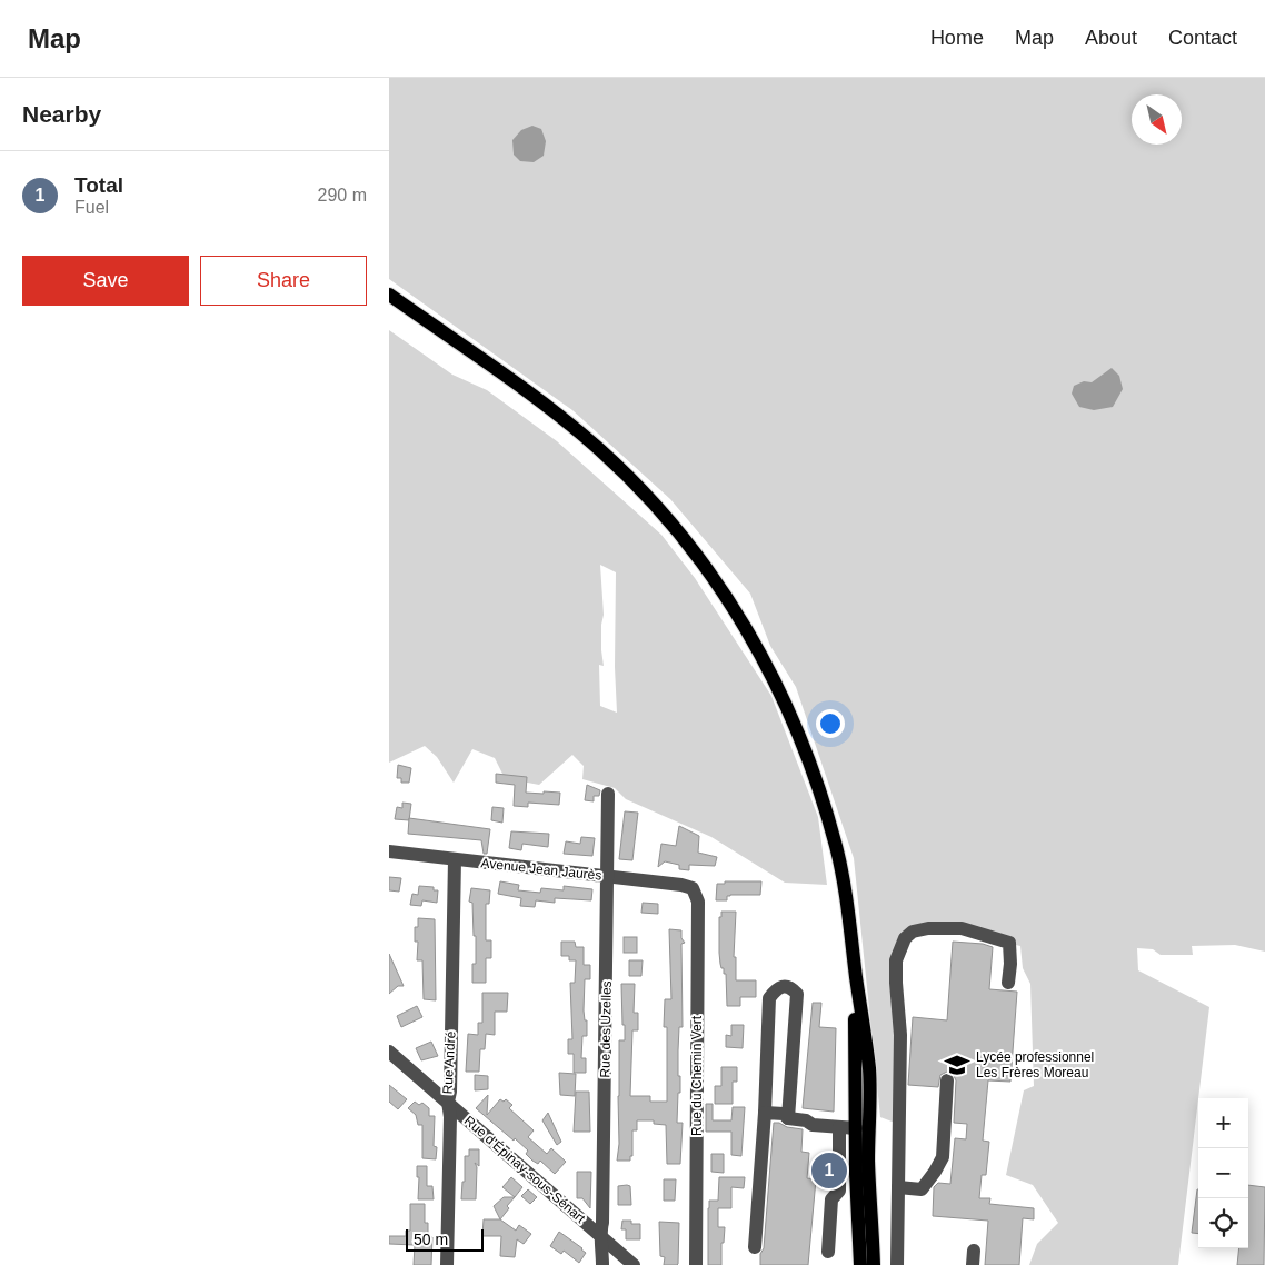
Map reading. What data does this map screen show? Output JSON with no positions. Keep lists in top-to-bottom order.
{
  "streets": {
    "street": [
      "Avenue Jean Jaurès",
      "Rue des Uzelles",
      "Rue André",
      "Rue du Chemin Vert",
      "Rue d'Épinay-sous-Sénart"
    ]
  },
  "crossings": [
    ["Avenue Jean Jaurès", "Rue des Uzelles"],
    ["Avenue Jean Jaurès", "Rue André"],
    ["Avenue Jean Jaurès", "Rue du Chemin Vert"],
    ["Rue des Uzelles", "Rue d'Épinay-sous-Sénart"],
    ["Rue André", "Rue d'Épinay-sous-Sénart"]
  ],
  "places": {
    "school or university": ["Lycée professionnel Les Frères Moreau"]
  },
  "scale_bar": "50 m",
  "north": "bottom right",
  "page": {
    "header": "Map",
    "nav": [
      "Home",
      "Map",
      "About",
      "Contact"
    ],
    "heading": "Nearby",
    "list": [
      {
        "mark": "1",
        "name": "Total",
        "note": "Fuel",
        "value": "290 m"
      }
    ],
    "buttons": ["Save", "Share"],
    "map_buttons": ["+", "−"],
    "pins": "1",
    "scale": "50 m"
  }
}
